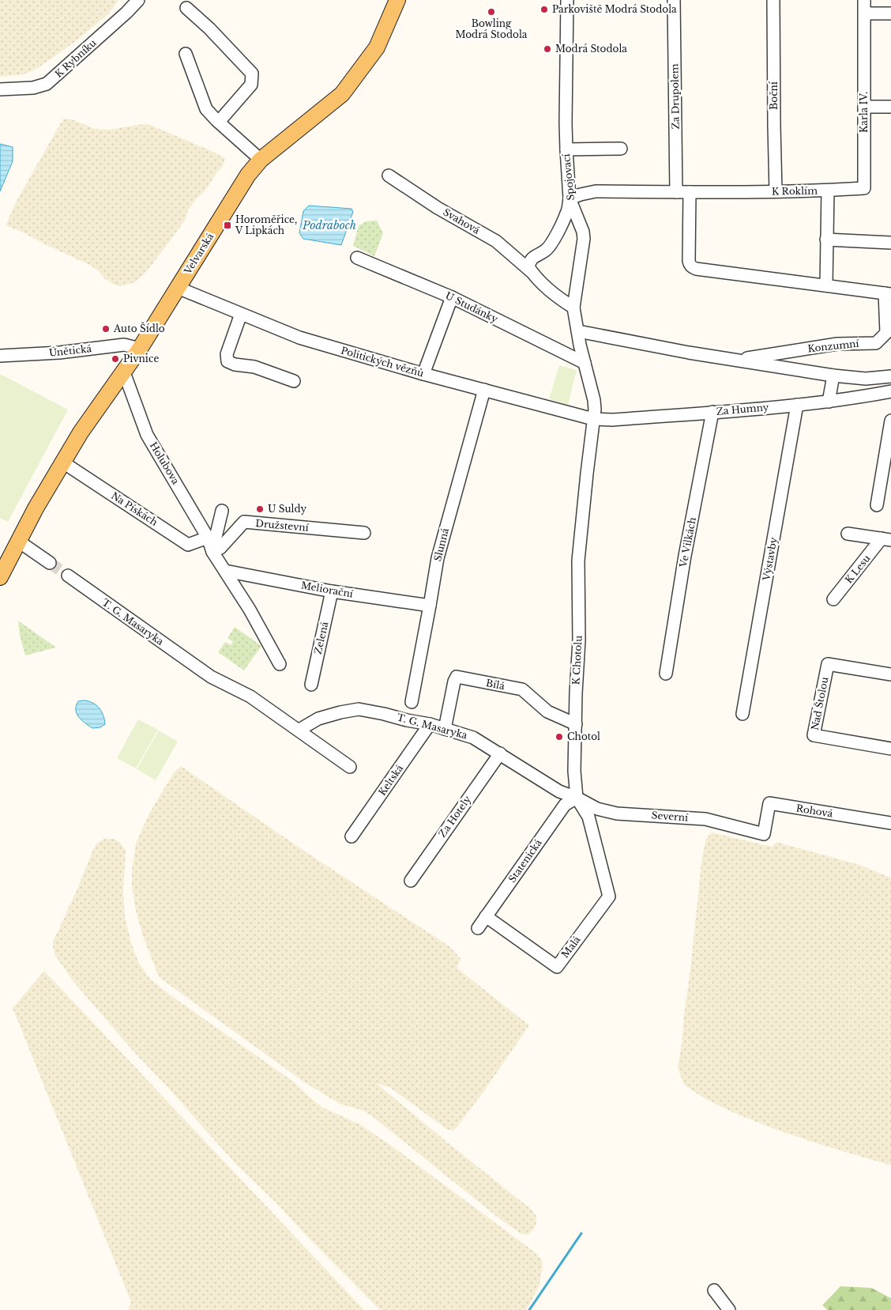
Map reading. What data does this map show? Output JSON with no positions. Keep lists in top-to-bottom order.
{
  "streets": {
    "main road": ["Velvarská"],
    "street": [
      "K Rybníku",
      "Boční",
      "Za Drupolem",
      "Karla IV.",
      "Spojovací",
      "K Roklím",
      "Svahová",
      "U Studánky",
      "Konzumní",
      "Únětická",
      "Politických vězňů",
      "Za Humny",
      "Holubova",
      "Na Pískách",
      "Družstevní",
      "Ve Vilkách",
      "Slunná",
      "Výstavby",
      "K Lesu",
      "Meliorační",
      "T. G. Masaryka",
      "Zelená",
      "K Chotolu",
      "Bílá",
      "Nad Štolou",
      "Keltská",
      "Rohová",
      "Za Hotely",
      "Severní",
      "Statenická",
      "Malá"
    ]
  },
  "crossings": [
    ["Boční", "K Roklím"],
    ["Za Drupolem", "K Roklím"],
    ["Karla IV.", "K Roklím"],
    ["Spojovací", "K Roklím"],
    ["Spojovací", "Svahová"],
    ["Spojovací", "U Studánky"],
    ["Spojovací", "Konzumní"],
    ["Spojovací", "Politických vězňů"],
    ["Spojovací", "Za Humny"],
    ["Spojovací", "K Chotolu"],
    ["Velvarská", "Únětická"],
    ["Velvarská", "Politických vězňů"],
    ["Velvarská", "Holubova"],
    ["Velvarská", "Na Pískách"],
    ["Politických vězňů", "Za Humny"],
    ["Politických vězňů", "Slunná"],
    ["Politických vězňů", "K Chotolu"],
    ["Za Humny", "Ve Vilkách"],
    ["Za Humny", "Výstavby"],
    ["Za Humny", "K Chotolu"],
    ["Holubova", "Na Pískách"],
    ["Holubova", "Družstevní"],
    ["Holubova", "Meliorační"],
    ["Slunná", "Meliorační"],
    ["Meliorační", "Zelená"],
    ["T. G. Masaryka", "K Chotolu"],
    ["T. G. Masaryka", "Bílá"],
    ["T. G. Masaryka", "Keltská"],
    ["T. G. Masaryka", "Za Hotely"],
    ["T. G. Masaryka", "Severní"],
    ["T. G. Masaryka", "Statenická"],
    ["K Chotolu", "Bílá"],
    ["K Chotolu", "Severní"],
    ["K Chotolu", "Statenická"],
    ["K Chotolu", "Malá"],
    ["Rohová", "Severní"],
    ["Severní", "Statenická"],
    ["Statenická", "Malá"]
  ],
  "water": ["Podraboch"],
  "places": {
    "other": [
      "Parkoviště Modrá Stodola",
      "Bowling Modrá Stodola",
      "Modrá Stodola",
      "Auto Šídlo",
      "Pivnice",
      "U Suldy",
      "Chotol"
    ],
    "transit": ["Horoměřice, V Lipkách"]
  }
}
